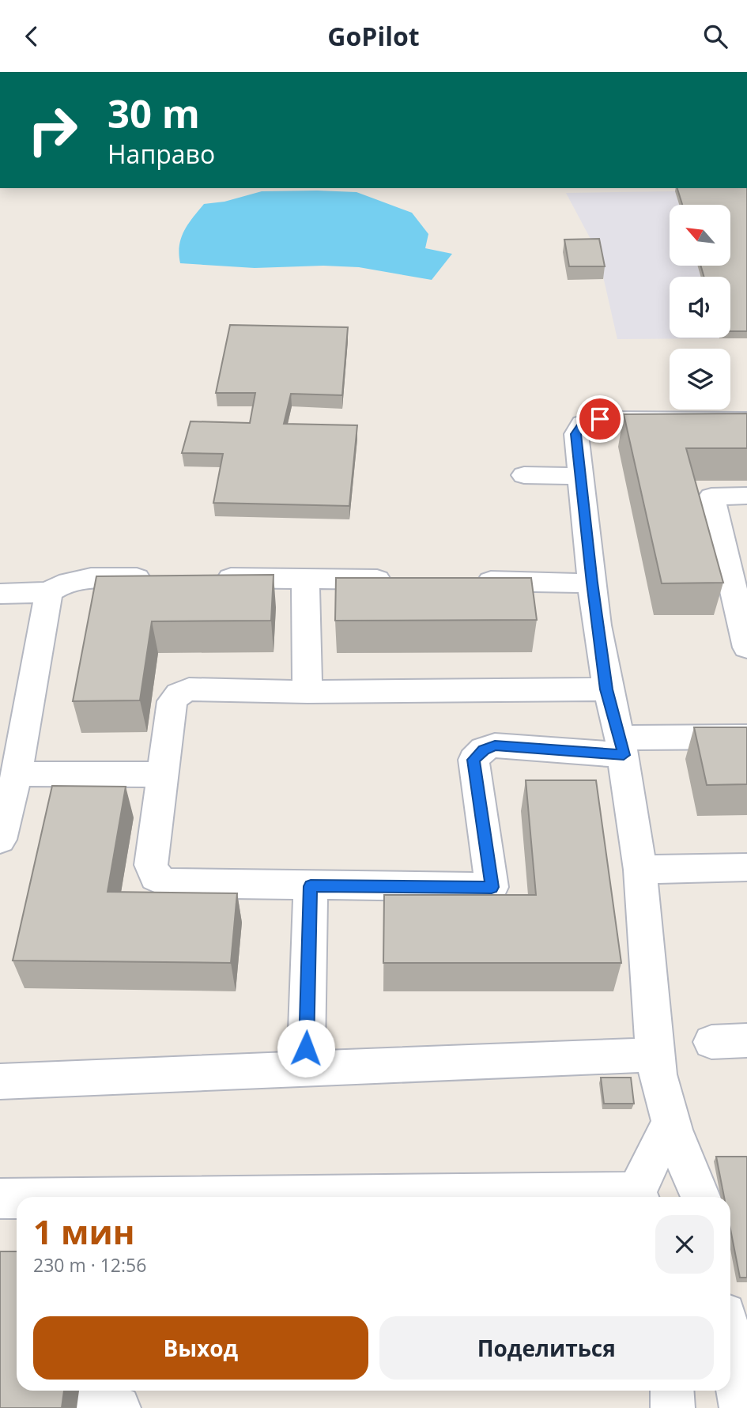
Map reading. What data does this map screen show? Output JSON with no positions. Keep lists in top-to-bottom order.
{
  "north": "top left",
  "page": {
    "header": "GoPilot",
    "turn": ["30 m", "Направо"],
    "heading": ["1 мин", "230 m · 12:56"],
    "buttons": ["Выход", "Поделиться"]
  }
}
